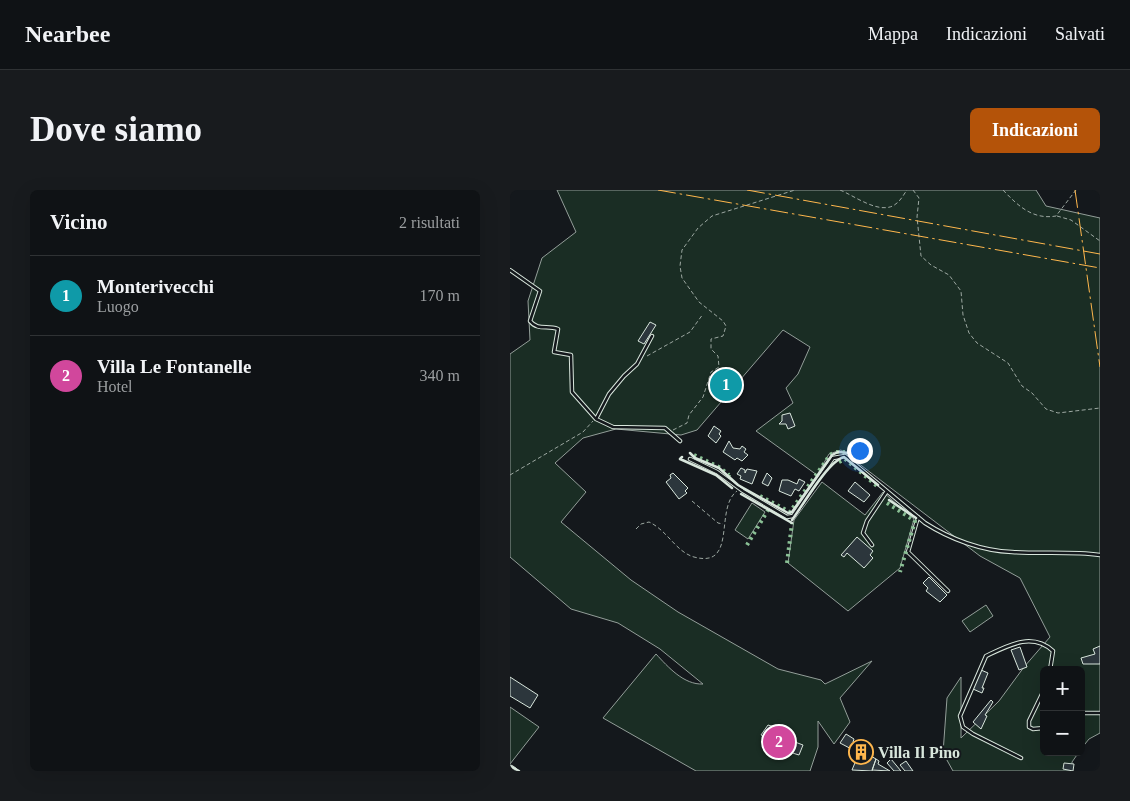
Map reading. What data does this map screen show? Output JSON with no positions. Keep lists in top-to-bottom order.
{
  "places": {
    "building": ["Villa Il Pino"]
  },
  "page": {
    "header": "Nearbee",
    "nav": ["Mappa", "Indicazioni", "Salvati"],
    "buttons": "Indicazioni",
    "title": "Dove siamo",
    "heading": ["Vicino", "2 risultati"],
    "list": [
      {
        "mark": "1",
        "name": "Monterivecchi",
        "note": "Luogo",
        "value": "170 m"
      },
      {
        "mark": "2",
        "name": "Villa Le Fontanelle",
        "note": "Hotel",
        "value": "340 m"
      }
    ],
    "pins": ["1", "2"],
    "map_buttons": ["+", "−"]
  }
}
